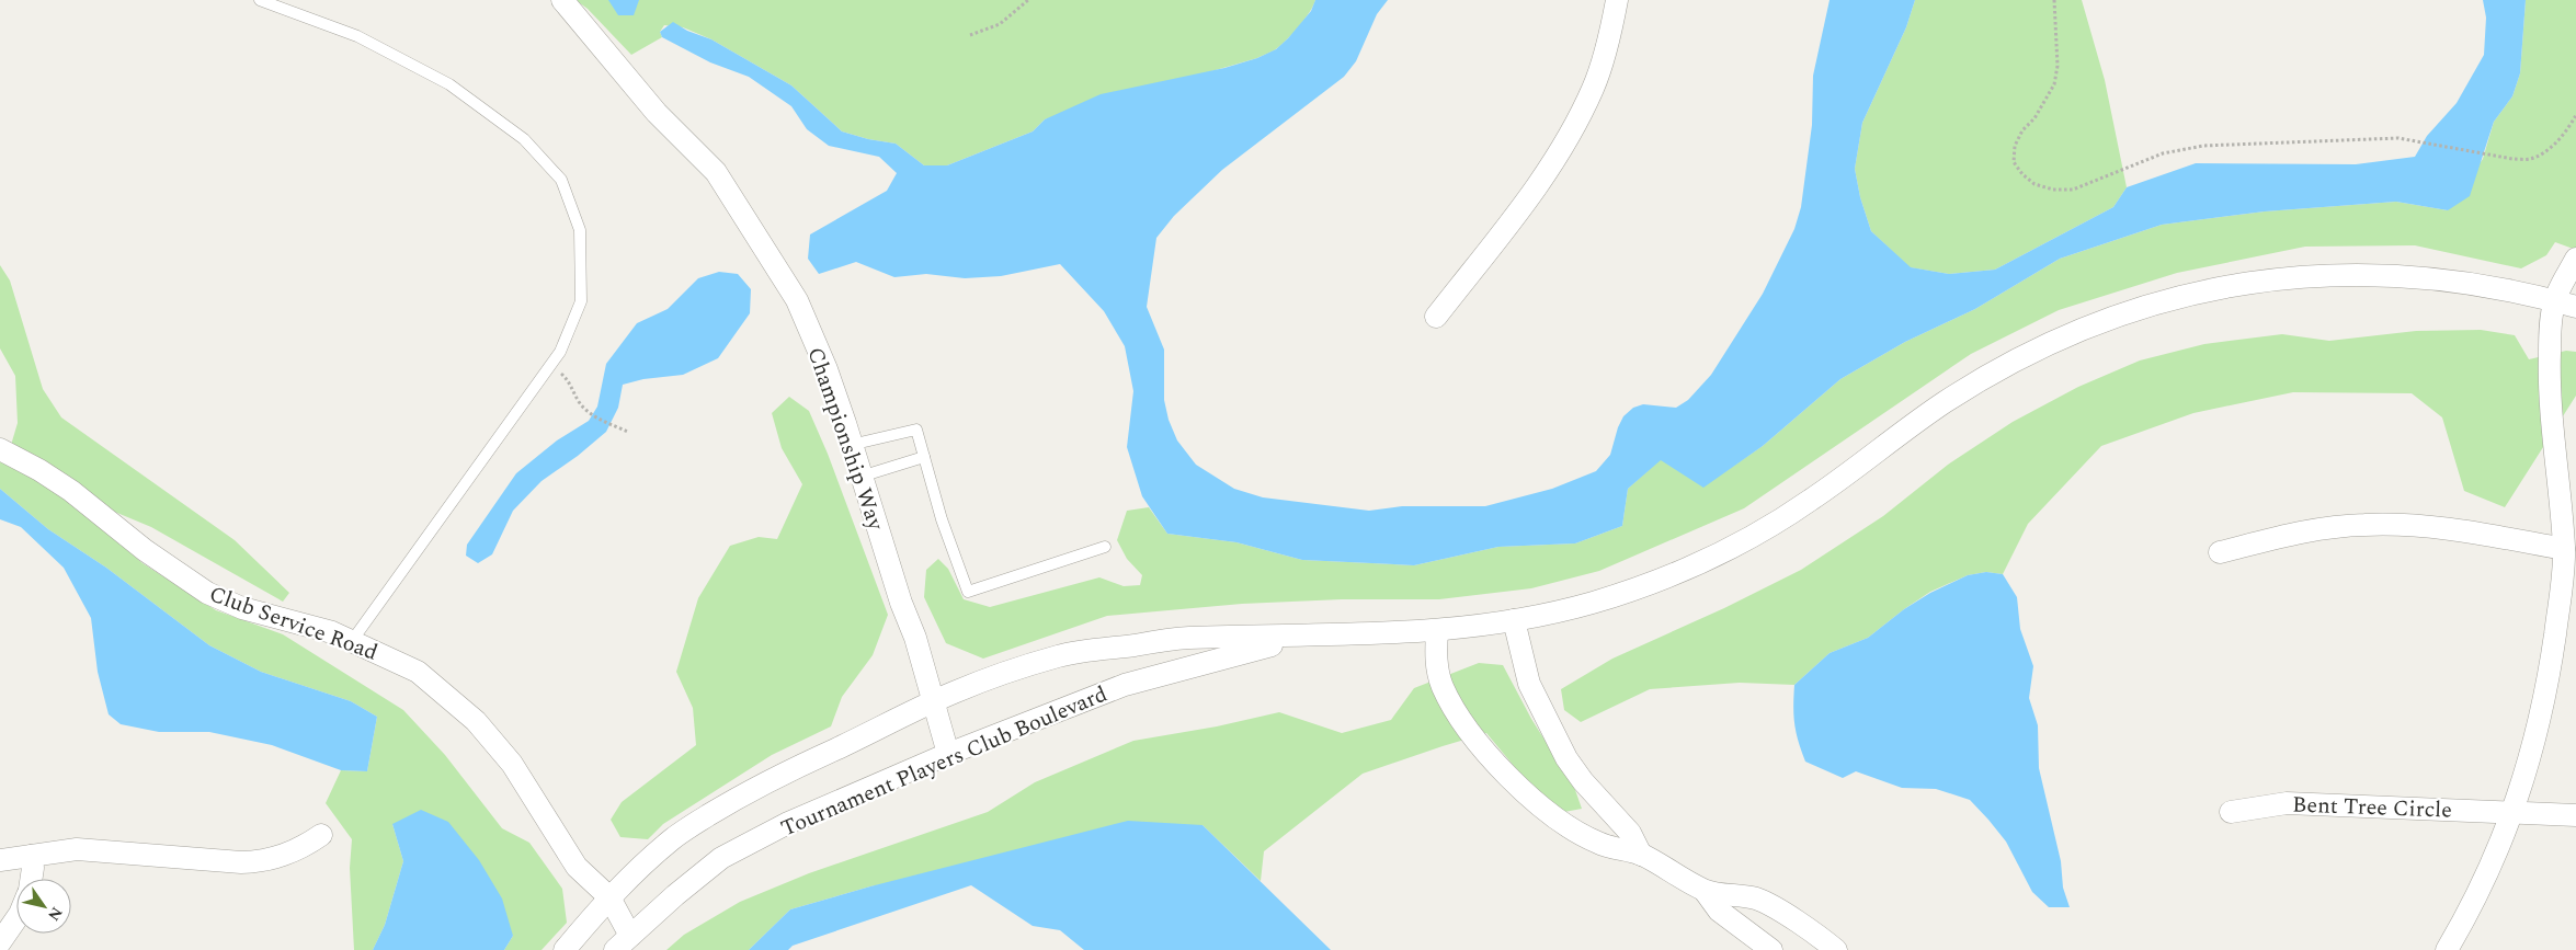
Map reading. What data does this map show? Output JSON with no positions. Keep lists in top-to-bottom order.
{
  "streets": {
    "street": [
      "Championship Way",
      "Club Service Road",
      "Tournament Players Club Boulevard",
      "Bent Tree Circle"
    ]
  },
  "crossings": [
    ["Championship Way", "Tournament Players Club Boulevard"],
    ["Club Service Road", "Tournament Players Club Boulevard"]
  ],
  "north": "bottom right"
}
